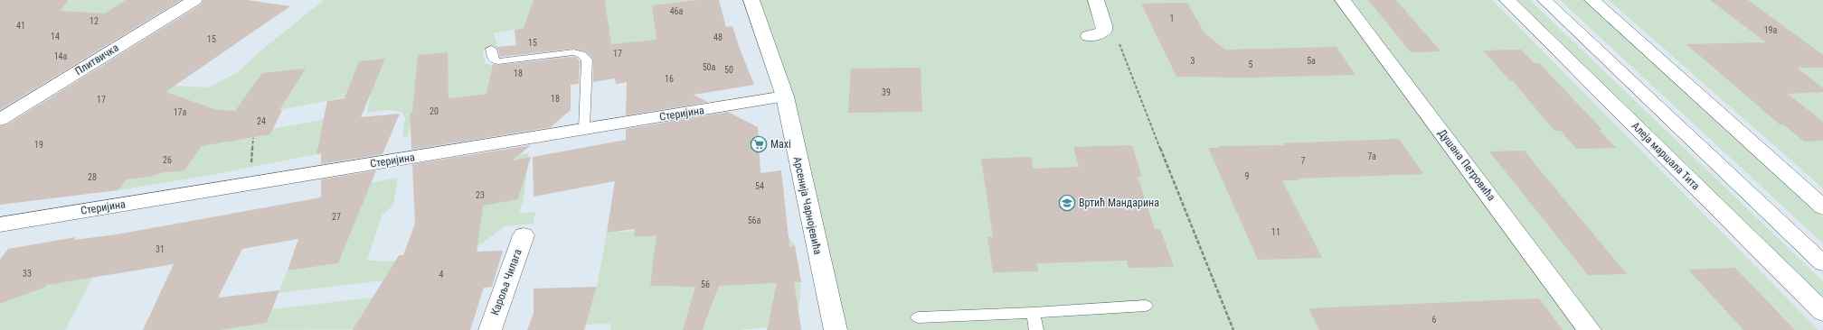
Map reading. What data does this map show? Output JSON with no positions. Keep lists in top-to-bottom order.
{
  "streets": {
    "street": [
      "Плитвичка",
      "Стеријина",
      "Алеја маршала Тита",
      "Душана Петровића",
      "Арсенија Чарнојевића",
      "Кароља Чилага"
    ]
  },
  "crossings": [
    ["Стеријина", "Арсенија Чарнојевића"]
  ],
  "places": {
    "supermarket": ["Maxi"],
    "school or university": ["Вртић Мандарина"]
  },
  "house_numbers": [
    "46a",
    "1",
    "12",
    "41",
    "19a",
    "14",
    "48",
    "15",
    "15",
    "17",
    "14a",
    "3",
    "5a",
    "5",
    "50a",
    "50",
    "18",
    "16",
    "39",
    "18",
    "17",
    "20",
    "17a",
    "24",
    "19",
    "7a",
    "26",
    "7",
    "9",
    "28",
    "54",
    "23",
    "27",
    "56a",
    "11",
    "31",
    "33",
    "4",
    "56",
    "6"
  ]
}
